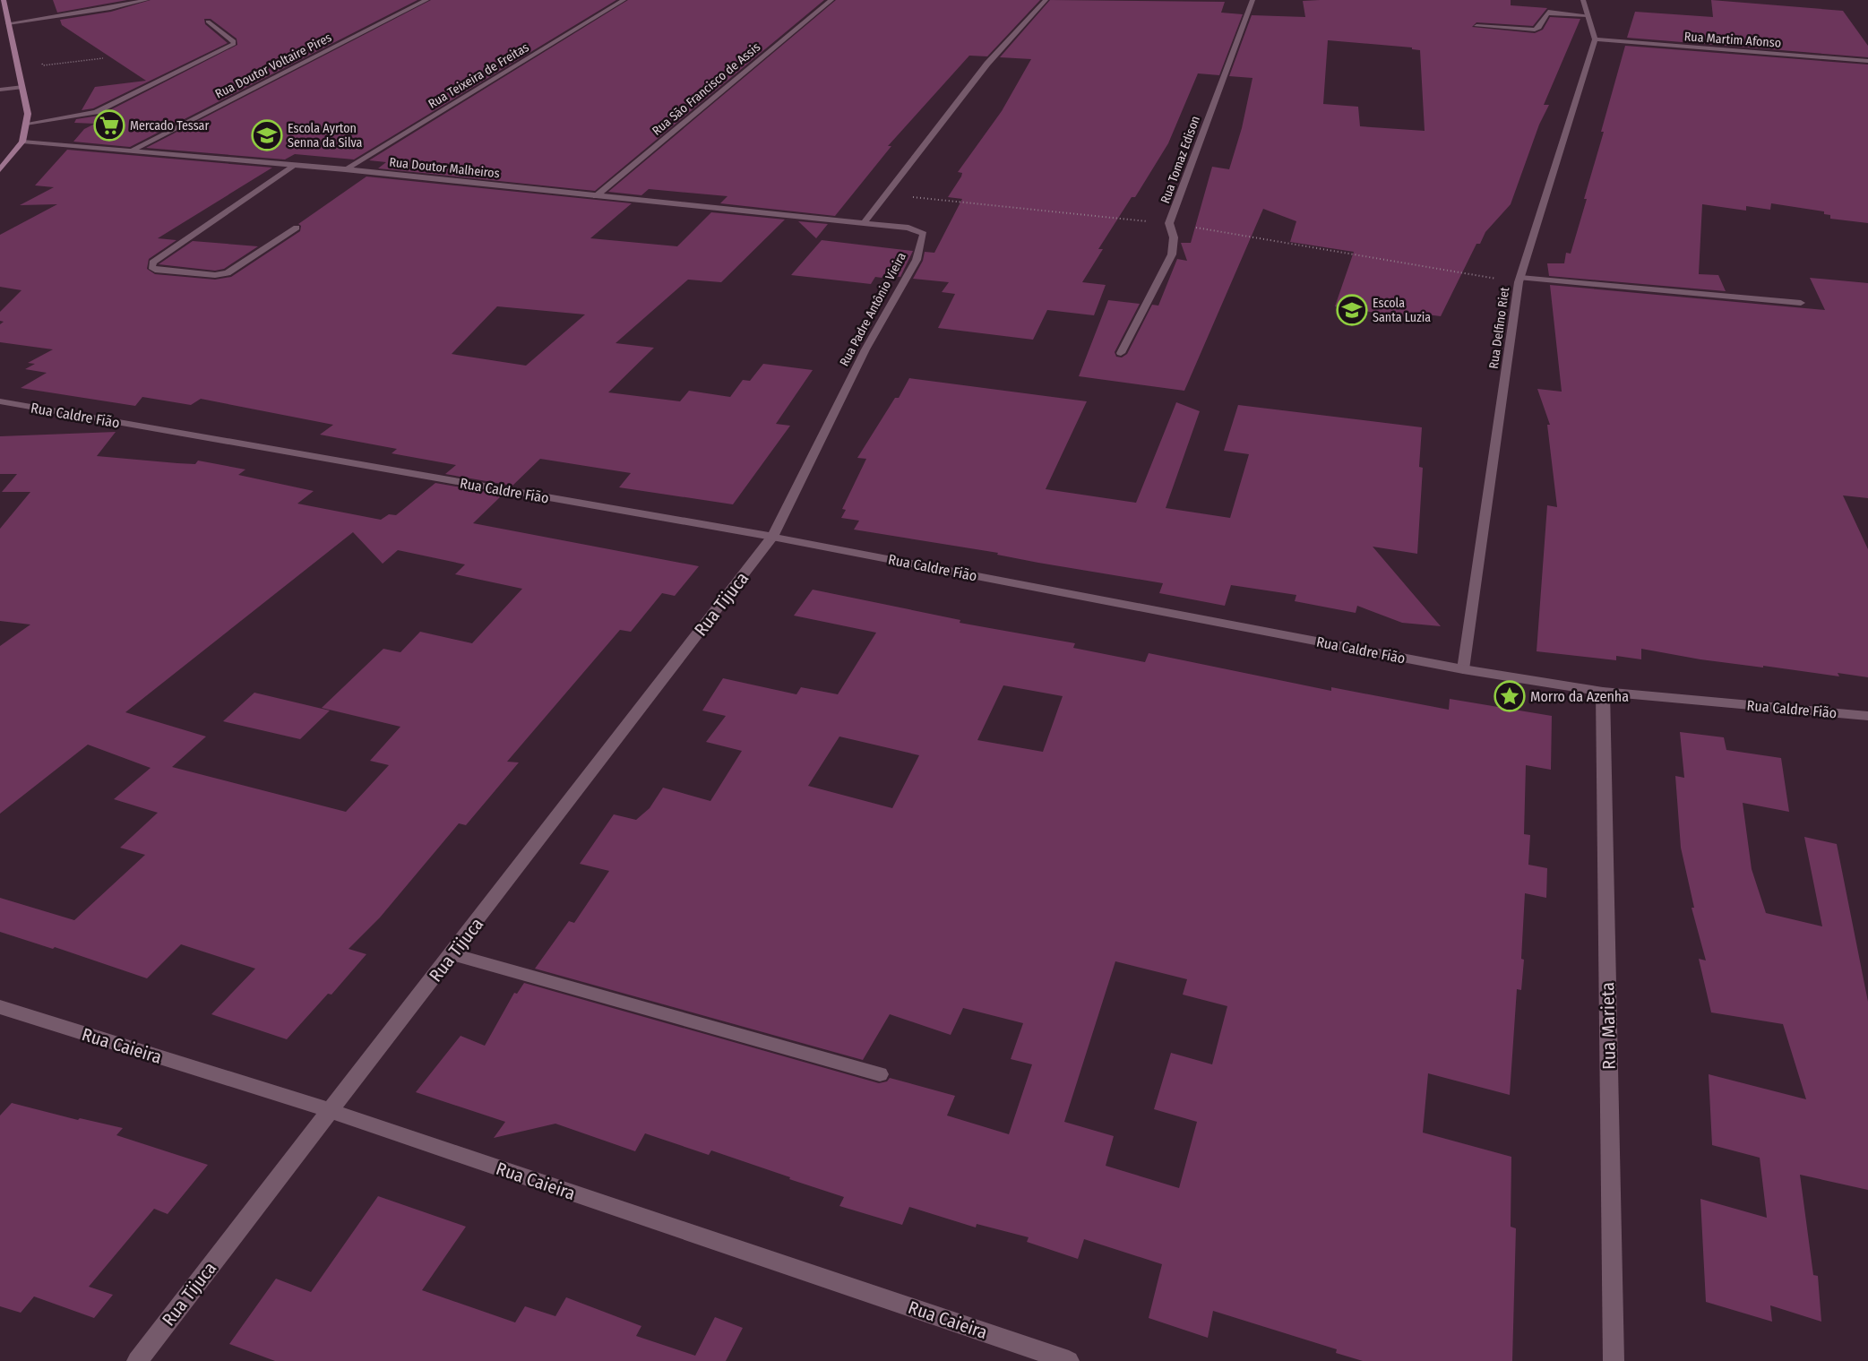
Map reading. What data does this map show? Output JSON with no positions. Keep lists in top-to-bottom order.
{
  "streets": {
    "street": [
      "Rua Martim Afonso",
      "Rua Doutor Voltaire Pires",
      "Rua Teixeira de Freitas",
      "Rua São Francisco de Assis",
      "Rua Tomaz Edison",
      "Rua Doutor Malheiros",
      "Rua Padre Antônio Vieira",
      "Rua Delfino Riet",
      "Rua Caldre Fião",
      "Rua Tijuca",
      "Rua Marieta",
      "Rua Caieira"
    ]
  },
  "crossings": [
    ["Rua Martim Afonso", "Rua Delfino Riet"],
    ["Rua Doutor Voltaire Pires", "Rua Doutor Malheiros"],
    ["Rua Teixeira de Freitas", "Rua Doutor Malheiros"],
    ["Rua São Francisco de Assis", "Rua Doutor Malheiros"],
    ["Rua Doutor Malheiros", "Rua Padre Antônio Vieira"],
    ["Rua Padre Antônio Vieira", "Rua Caldre Fião"],
    ["Rua Padre Antônio Vieira", "Rua Tijuca"],
    ["Rua Delfino Riet", "Rua Caldre Fião"],
    ["Rua Caldre Fião", "Rua Tijuca"],
    ["Rua Caldre Fião", "Rua Marieta"],
    ["Rua Tijuca", "Rua Caieira"]
  ],
  "places": {
    "supermarket": ["Mercado Tessar"],
    "school or university": ["Escola Ayrton Senna da Silva", "Escola Santa Luzia"],
    "place": ["Morro da Azenha"]
  }
}
